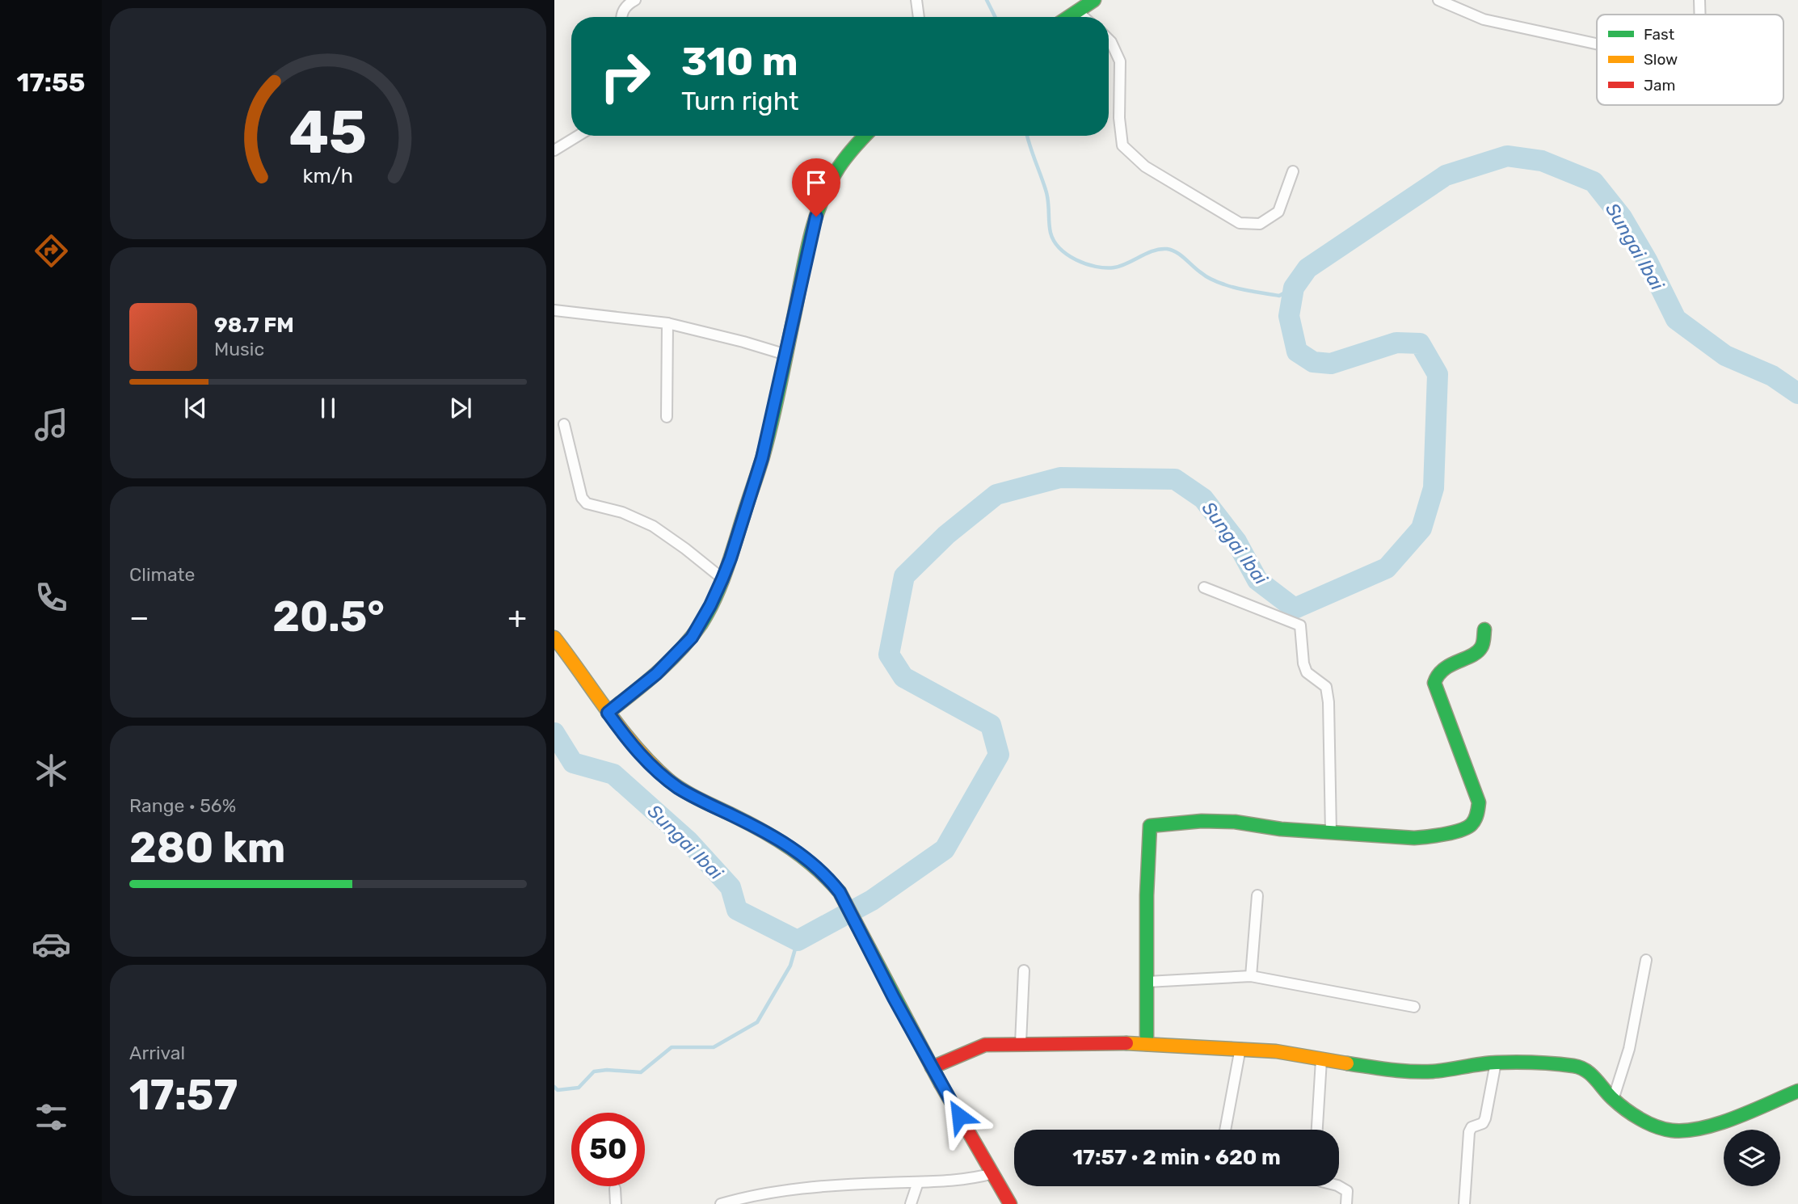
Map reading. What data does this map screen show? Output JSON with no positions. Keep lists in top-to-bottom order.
{
  "water": ["Sungai Ibai"],
  "legend": ["Fast", "Slow", "Jam"],
  "page": {
    "tabs": "17:55",
    "turn": ["310 m", "Turn right"],
    "song": ["98.7 FM", "Music"],
    "tile": [
      "Climate",
      ["Range · 56%", "280 km"],
      ["Arrival", "17:57"]
    ],
    "heat": ["−", "20.5°", "+"],
    "limit": "50",
    "trip": "17:57 · 2 min · 620 m",
    "gauge": ["45", "km/h"]
  }
}
